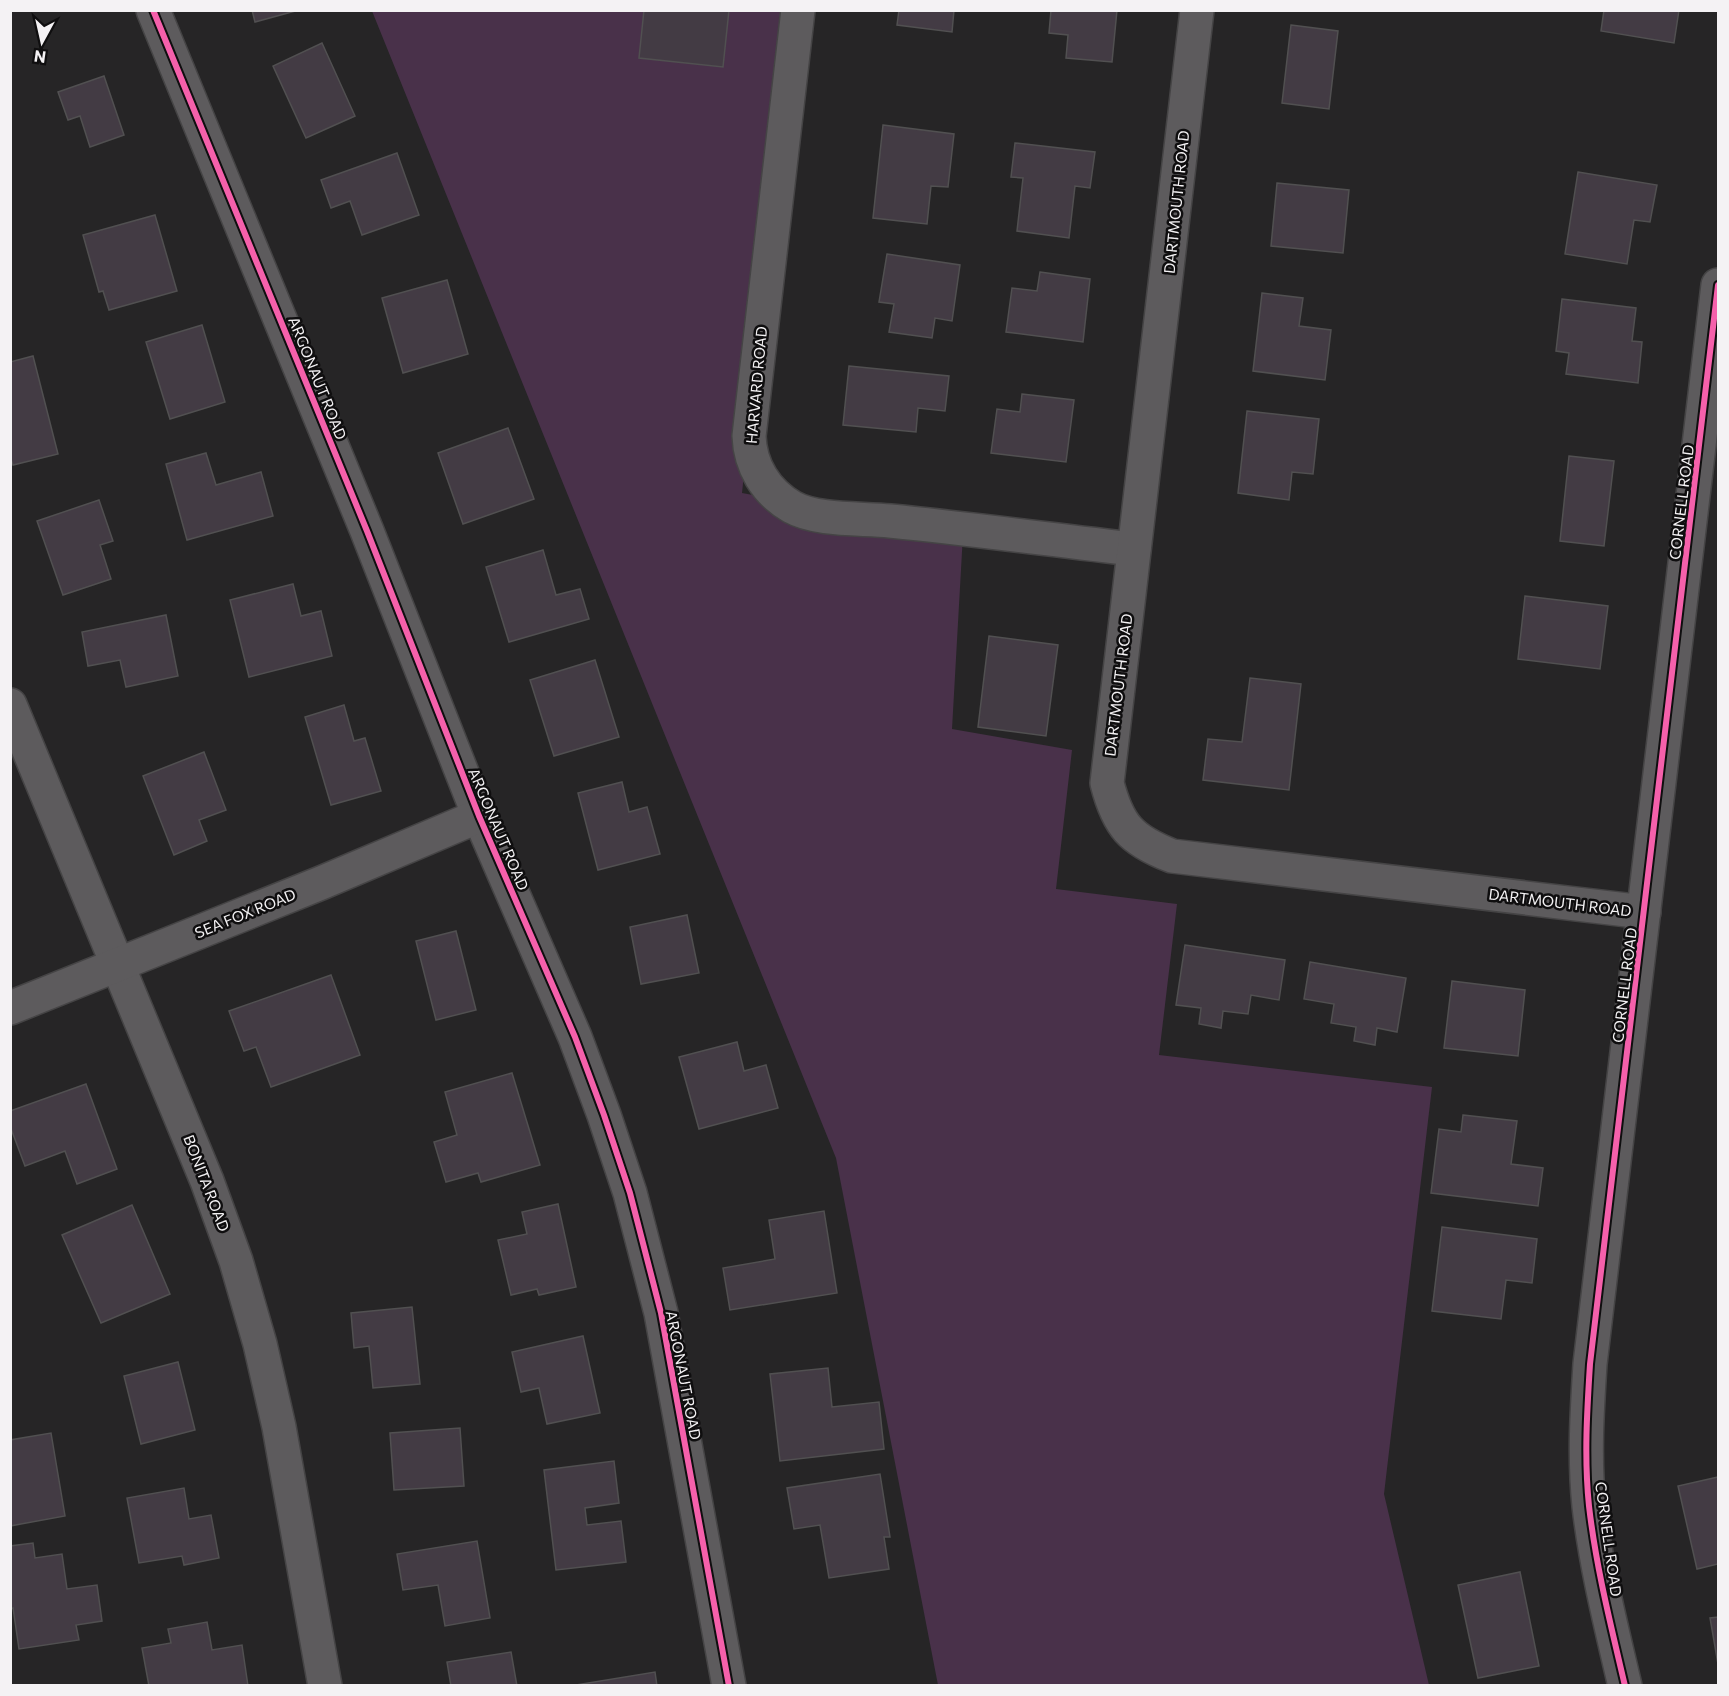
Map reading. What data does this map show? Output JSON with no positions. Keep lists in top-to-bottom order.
{
  "streets": {
    "street": [
      "DARTMOUTH ROAD",
      "ARGONAUT ROAD",
      "HARVARD ROAD",
      "CORNELL ROAD",
      "SEA FOX ROAD",
      "BONITA ROAD"
    ]
  },
  "crossings": [
    ["DARTMOUTH ROAD", "HARVARD ROAD"],
    ["DARTMOUTH ROAD", "CORNELL ROAD"],
    ["ARGONAUT ROAD", "SEA FOX ROAD"],
    ["SEA FOX ROAD", "BONITA ROAD"]
  ],
  "north": "bottom"
}
